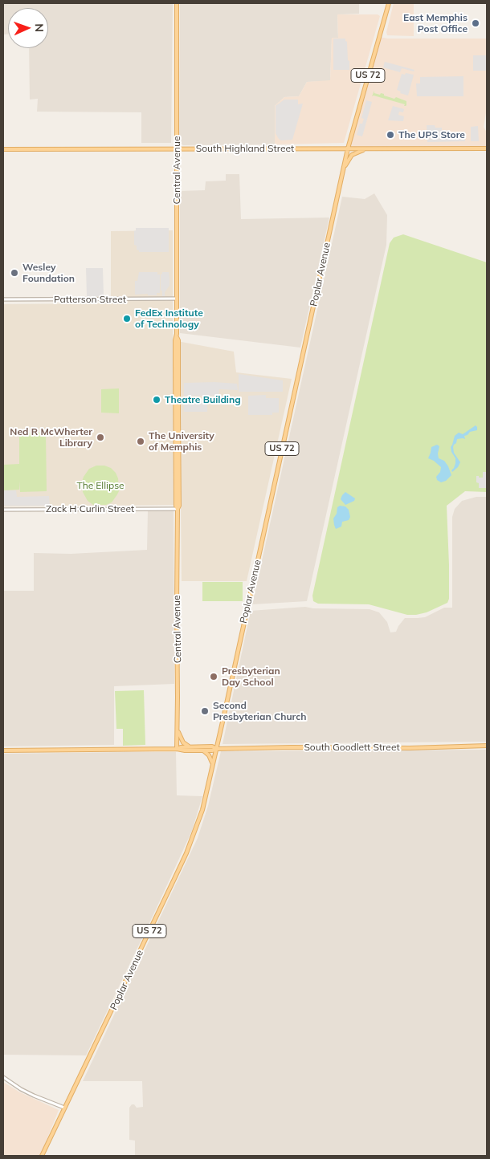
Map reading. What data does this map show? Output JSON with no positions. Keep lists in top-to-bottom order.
{
  "streets": {
    "main road": [
      "US 72",
      "South Highland Street",
      "Central Avenue",
      "Poplar Avenue",
      "South Goodlett Street"
    ],
    "street": ["Patterson Street", "Zack H Curlin Street"]
  },
  "crossings": [
    ["South Highland Street", "Central Avenue"],
    ["South Highland Street", "Poplar Avenue"],
    ["Central Avenue", "Patterson Street"],
    ["Central Avenue", "Zack H Curlin Street"],
    ["Central Avenue", "South Goodlett Street"],
    ["Poplar Avenue", "South Goodlett Street"]
  ],
  "parks": ["The Ellipse"],
  "places": [
    "East Memphis Post Office",
    "The UPS Store",
    "Wesley Foundation",
    "FedEx Institute of Technology",
    "Theatre Building",
    "Ned R McWherter Library",
    "The University of Memphis",
    "Presbyterian Day School",
    "Second Presbyterian Church"
  ],
  "north": "right"
}
